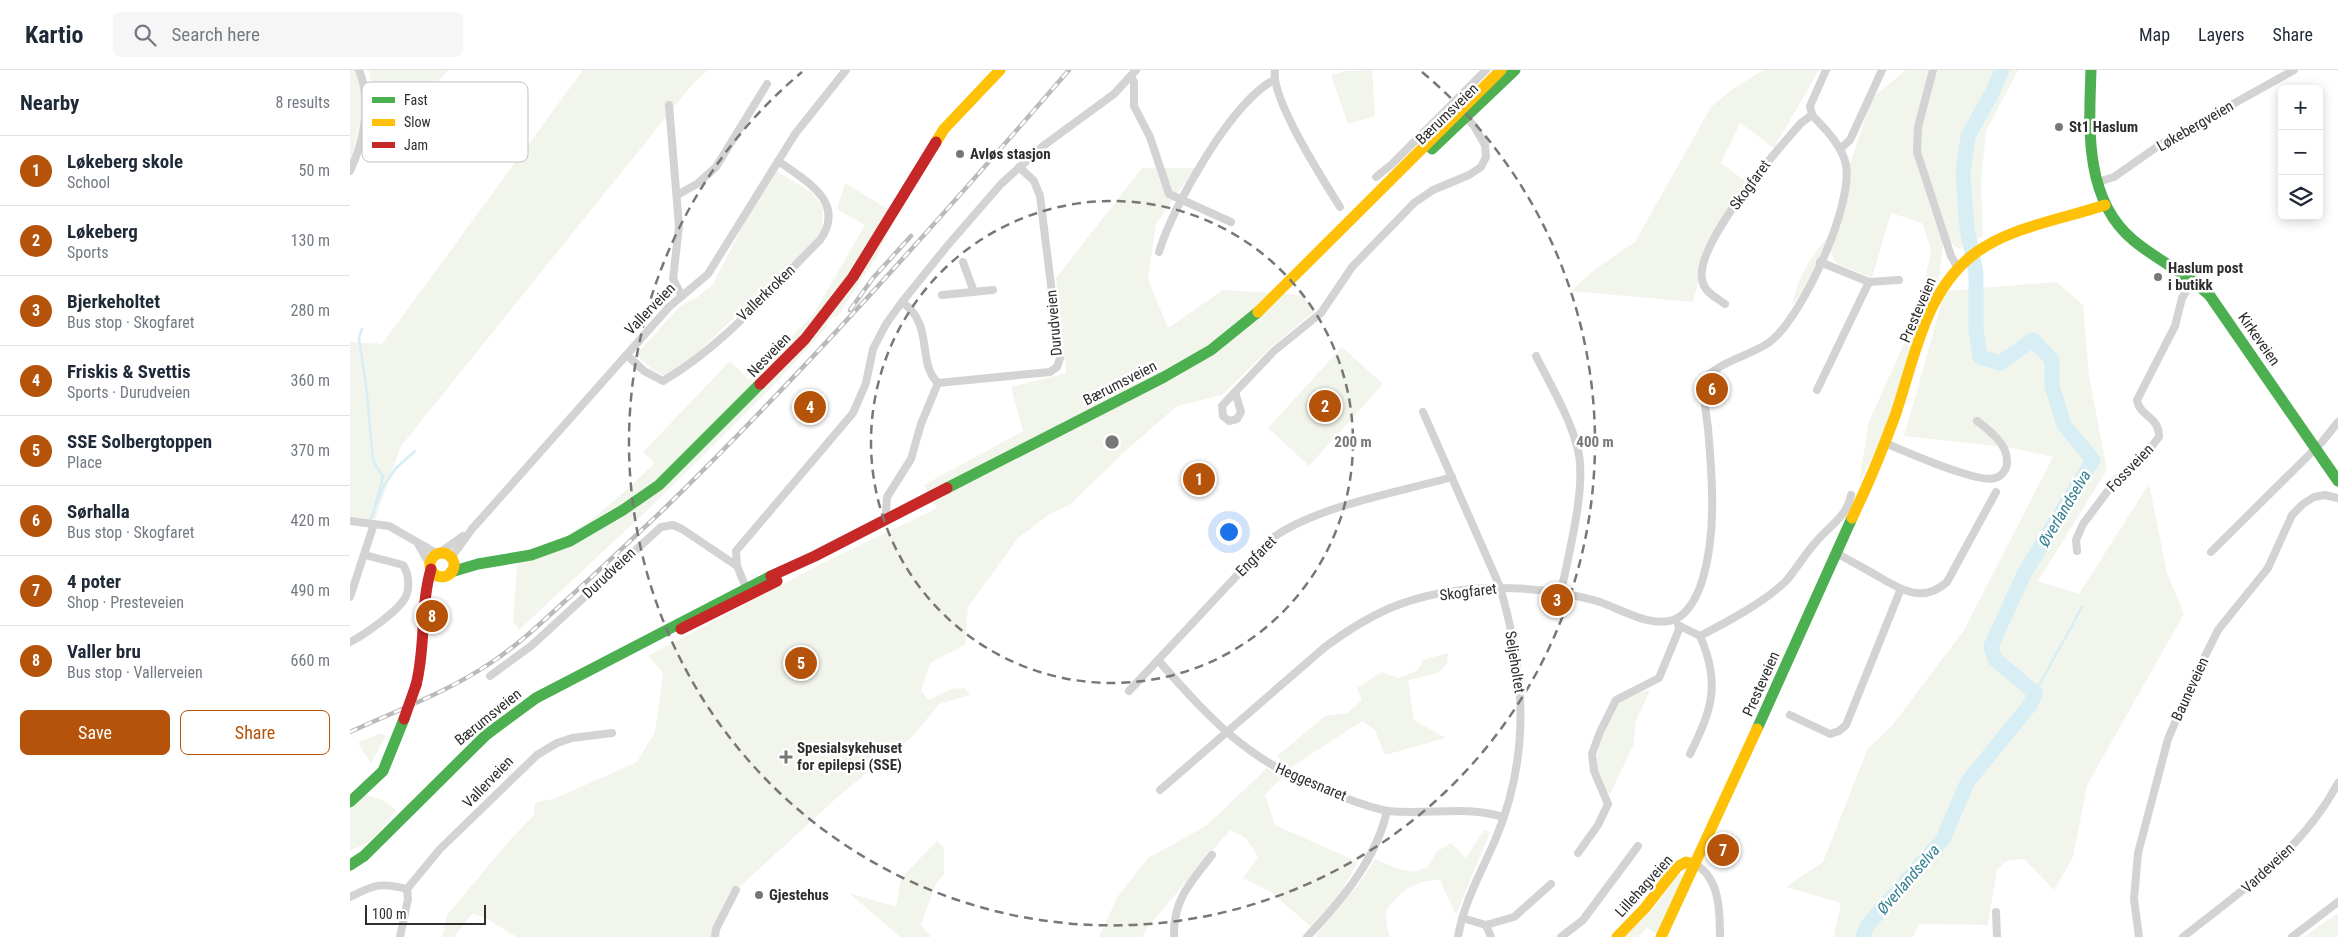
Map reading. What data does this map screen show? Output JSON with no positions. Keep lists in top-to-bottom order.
{
  "streets": {
    "main road": [
      "Bærumsveien",
      "Presteveien",
      "Kirkeveien",
      "Nesveien",
      "Lillehagveien"
    ],
    "street": [
      "Løkebergveien",
      "Skogfaret",
      "Vallerkroken",
      "Vallerveien",
      "Durudveien",
      "Fossveien",
      "Engfaret",
      "Seljeholtet",
      "Bauneveien",
      "Heggesnaret",
      "Vardeveien"
    ]
  },
  "crossings": [
    ["Løkebergveien", "Kirkeveien"],
    ["Skogfaret", "Seljeholtet"],
    ["Skogfaret", "Heggesnaret"],
    ["Vallerkroken", "Vallerveien"],
    ["Vallerveien", "Nesveien"],
    ["Presteveien", "Kirkeveien"],
    ["Presteveien", "Lillehagveien"],
    ["Kirkeveien", "Fossveien"],
    ["Engfaret", "Seljeholtet"],
    ["Engfaret", "Heggesnaret"],
    ["Seljeholtet", "Heggesnaret"]
  ],
  "water": ["Øverlandselva"],
  "places": {
    "other": [
      "St1 Haslum",
      "Avløs stasjon",
      "Haslum post i butikk",
      "Gjestehus"
    ],
    "health": ["Spesialsykehuset for epilepsi (SSE)"]
  },
  "legend": ["Fast", "Slow", "Jam"],
  "scale_bar": "100 m",
  "page": {
    "header": "Kartio",
    "search": "Search here",
    "nav": ["Map", "Layers", "Share"],
    "heading": ["Nearby", "8 results"],
    "map_buttons": ["+", "−"],
    "list": [
      {
        "mark": "1",
        "name": "Løkeberg skole",
        "note": "School",
        "value": "50 m"
      },
      {
        "mark": "2",
        "name": "Løkeberg",
        "note": "Sports",
        "value": "130 m"
      },
      {
        "mark": "3",
        "name": "Bjerkeholtet",
        "note": "Bus stop · Skogfaret",
        "value": "280 m"
      },
      {
        "mark": "4",
        "name": "Friskis & Svettis",
        "note": "Sports · Durudveien",
        "value": "360 m"
      },
      {
        "mark": "5",
        "name": "SSE Solbergtoppen",
        "note": "Place",
        "value": "370 m"
      },
      {
        "mark": "6",
        "name": "Sørhalla",
        "note": "Bus stop · Skogfaret",
        "value": "420 m"
      },
      {
        "mark": "7",
        "name": "4 poter",
        "note": "Shop · Presteveien",
        "value": "490 m"
      },
      {
        "mark": "8",
        "name": "Valler bru",
        "note": "Bus stop · Vallerveien",
        "value": "660 m"
      }
    ],
    "pins": [
      "6",
      "2",
      "4",
      "1",
      "3",
      "8",
      "5",
      "7"
    ],
    "buttons": ["Save", "Share"],
    "scale": "100 m"
  },
  "rings": ["200 m", "400 m"]
}
